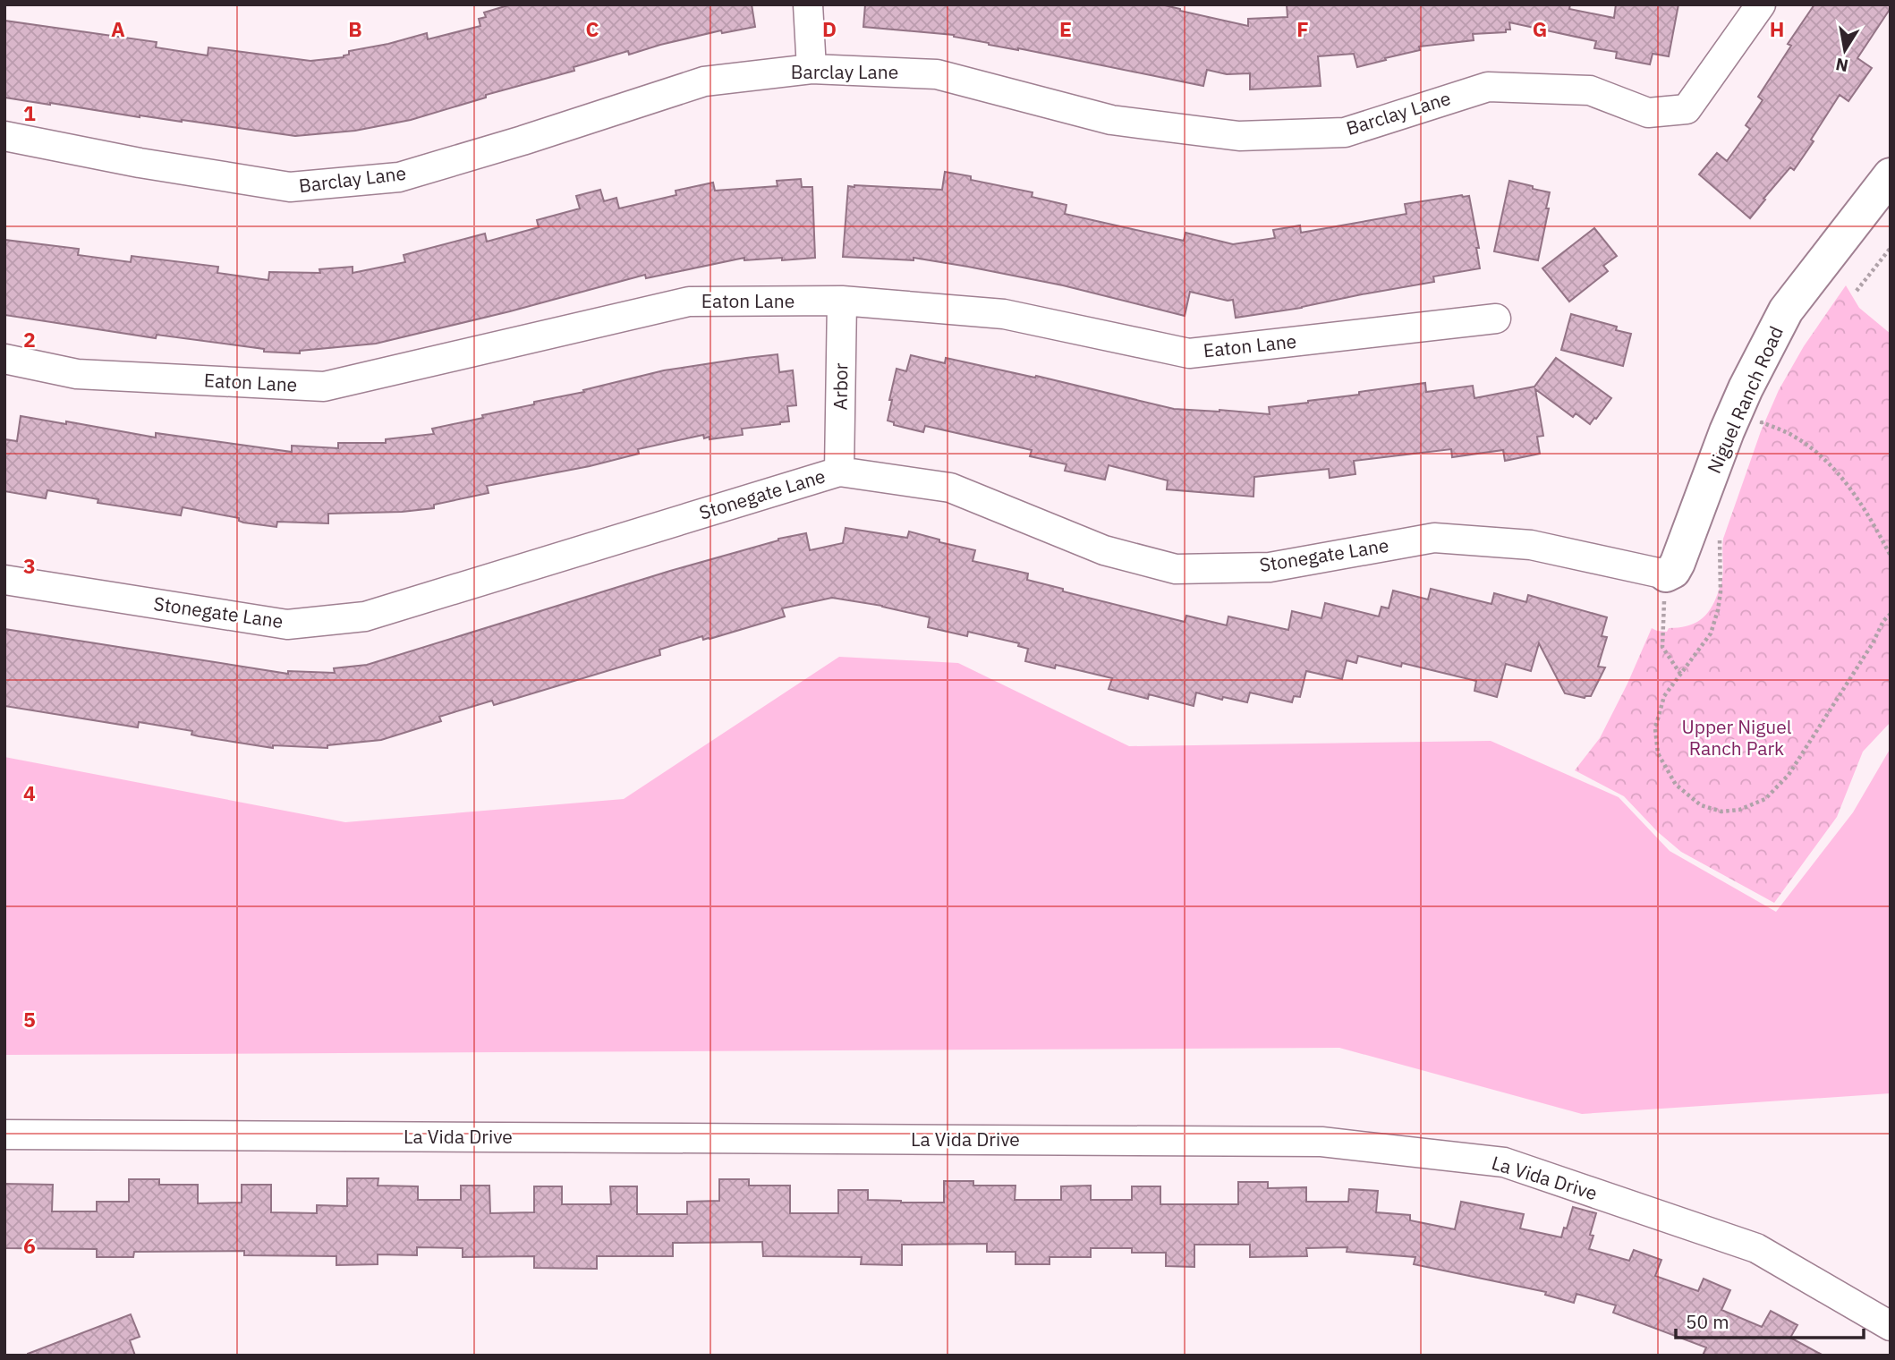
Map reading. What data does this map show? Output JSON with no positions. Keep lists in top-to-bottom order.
{
  "streets": {
    "street": [
      "Barclay Lane",
      "Eaton Lane",
      "Arbor",
      "Niguel Ranch Road",
      "Stonegate Lane",
      "La Vida Drive"
    ]
  },
  "crossings": [
    ["Eaton Lane", "Arbor"],
    ["Arbor", "Stonegate Lane"],
    ["Niguel Ranch Road", "Stonegate Lane"]
  ],
  "parks": ["Upper Niguel Ranch Park"],
  "scale_bar": "50 m",
  "north": "bottom",
  "grid": {
    "columns": [
      "A",
      "B",
      "C",
      "D",
      "E",
      "F",
      "G",
      "H"
    ],
    "rows": [
      "1",
      "2",
      "3",
      "4",
      "5",
      "6"
    ]
  }
}
